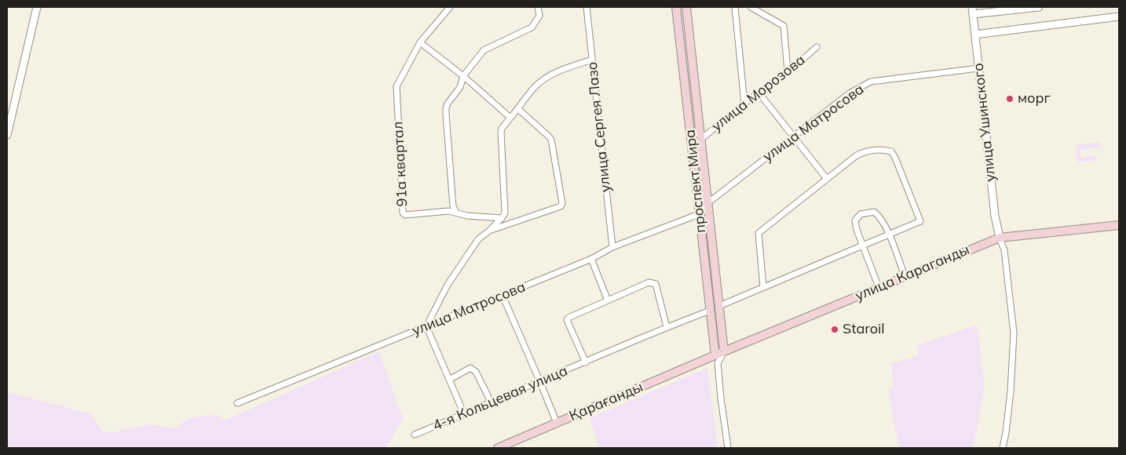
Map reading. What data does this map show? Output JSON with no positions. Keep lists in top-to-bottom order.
{
  "streets": {
    "main road": ["проспект Мира", "улица Караганды", "Қарағанды"],
    "street": [
      "улица Морозова",
      "улица Ушинского",
      "улица Матросова",
      "улица Сергея Лазо",
      "91а квартал",
      "4-я Кольцевая улица"
    ]
  },
  "crossings": [
    ["улица Морозова", "проспект Мира"],
    ["улица Ушинского", "улица Матросова"],
    ["улица Ушинского", "улица Караганды"],
    ["улица Матросова", "улица Сергея Лазо"],
    ["улица Матросова", "проспект Мира"],
    ["проспект Мира", "улица Караганды"],
    ["проспект Мира", "4-я Кольцевая улица"],
    ["проспект Мира", "Қарағанды"],
    ["улица Караганды", "Қарағанды"]
  ],
  "places": ["морг", "Staroil"]
}
